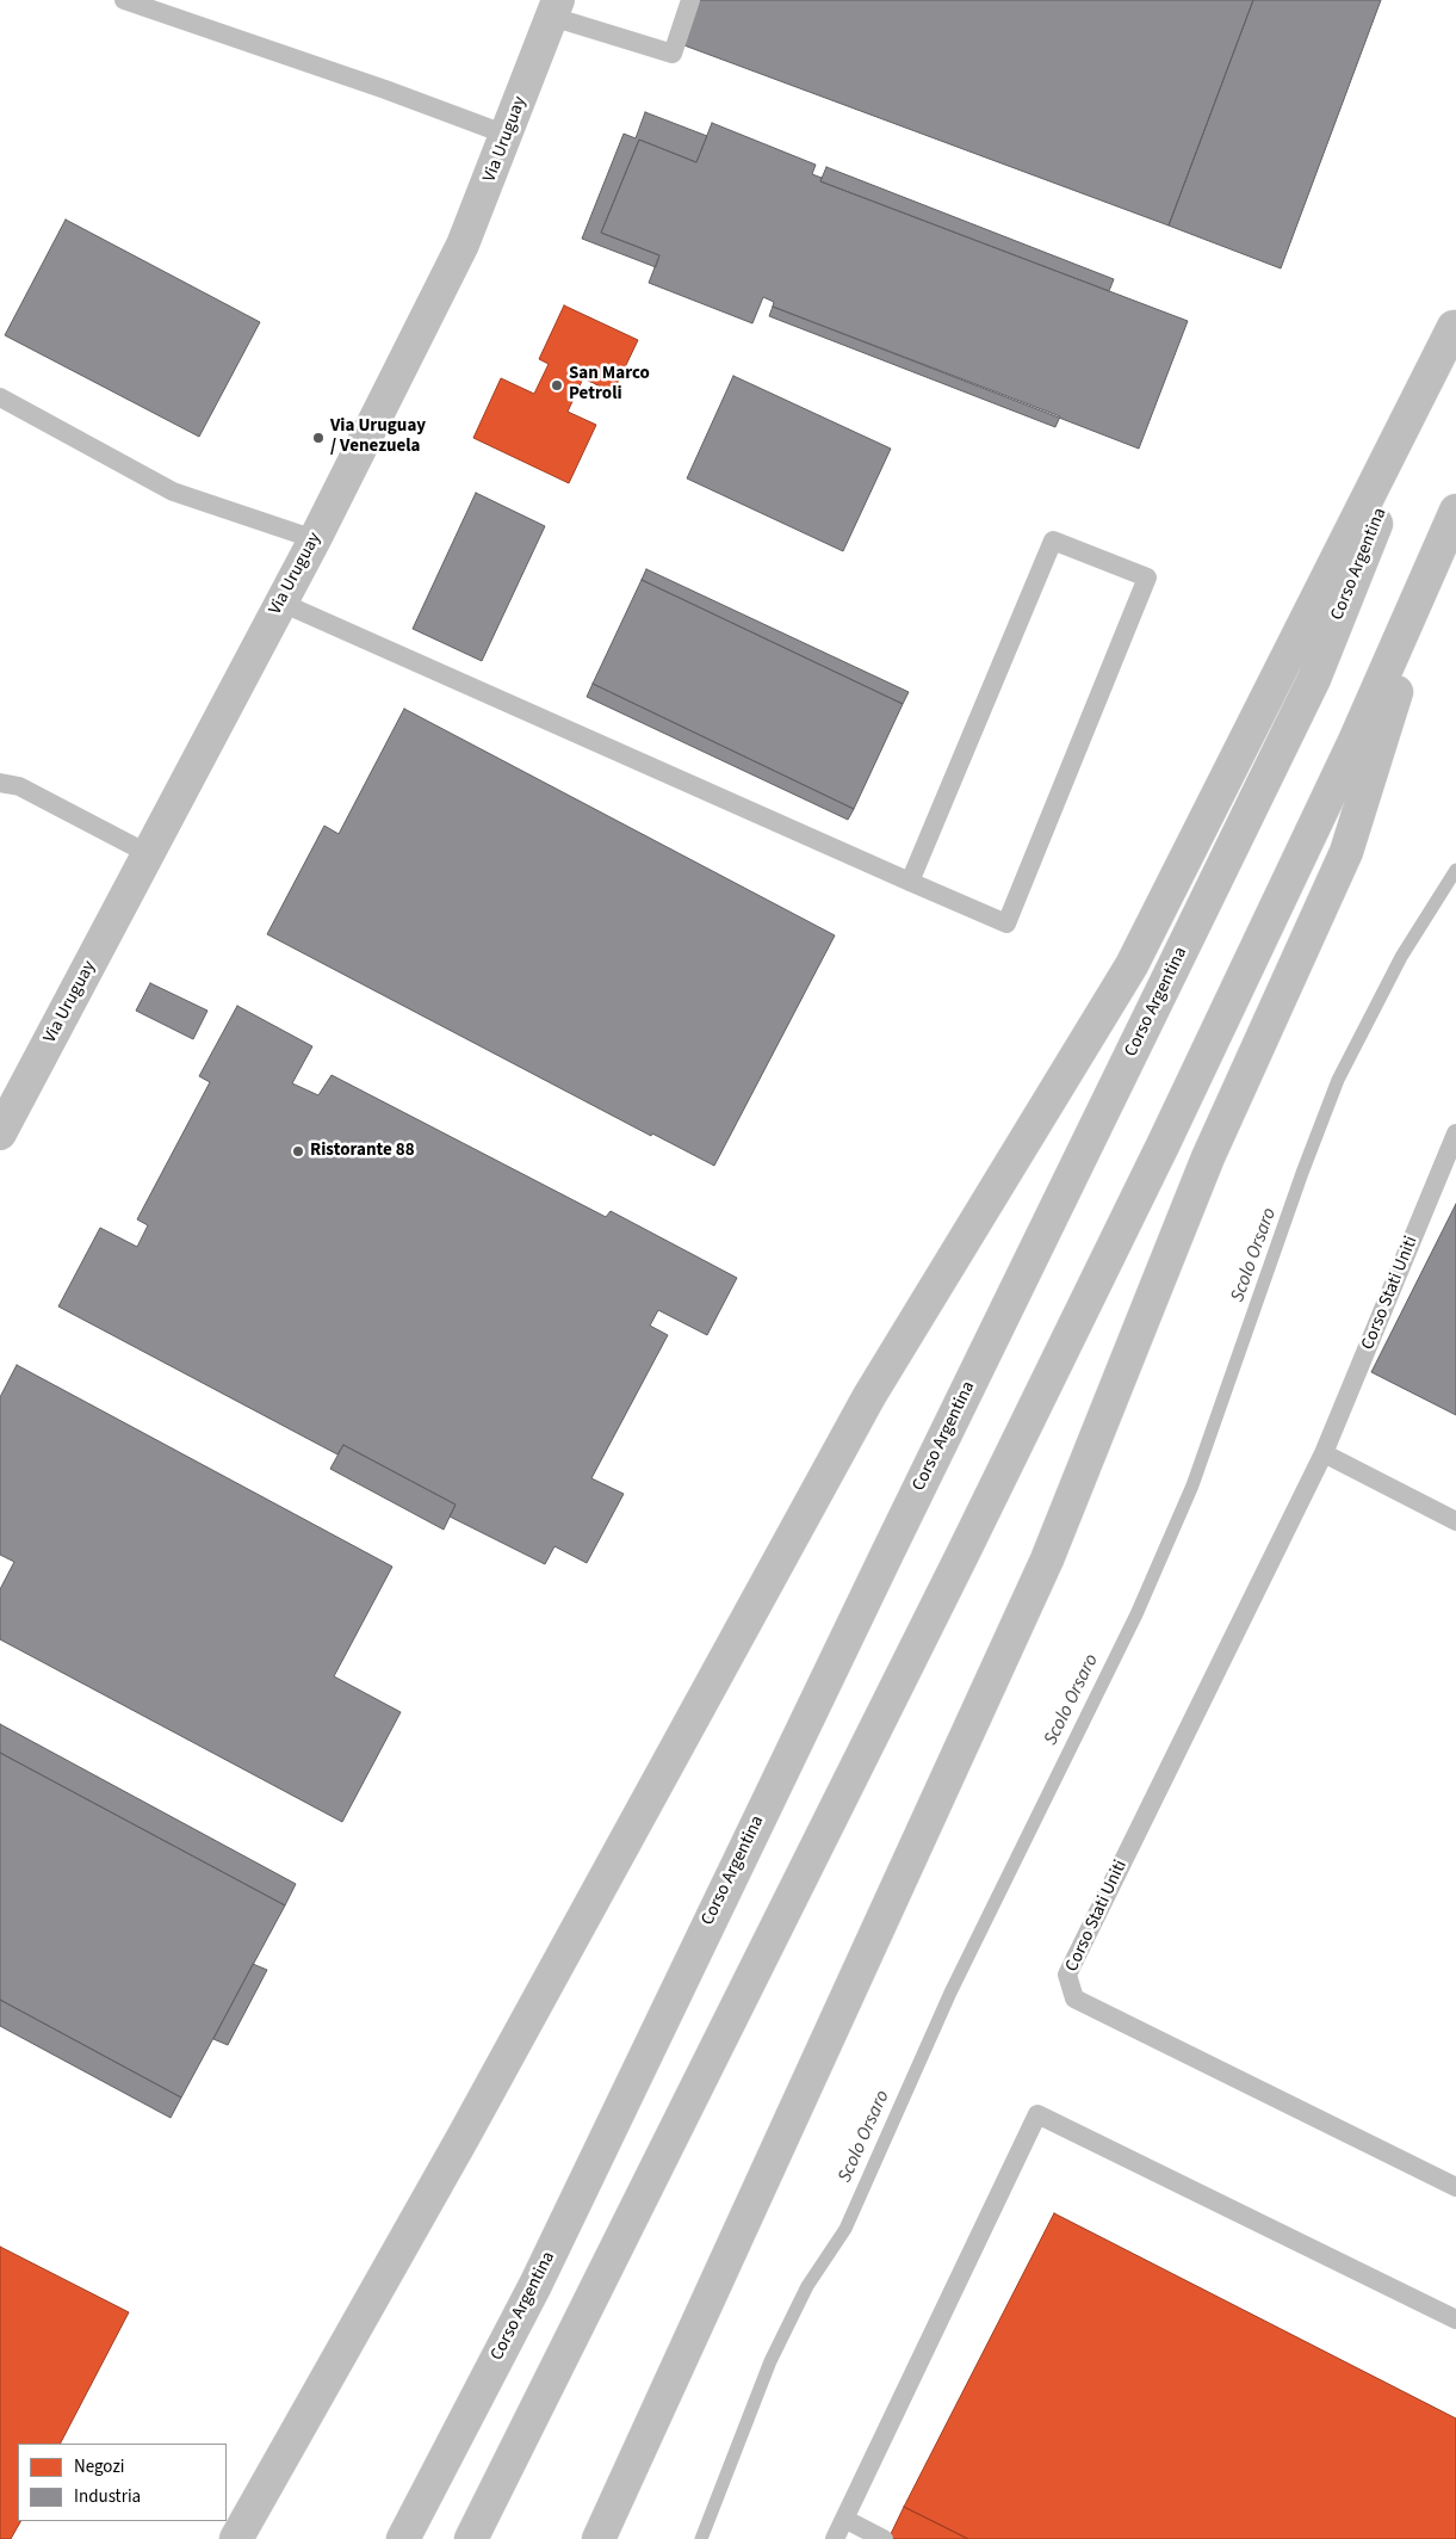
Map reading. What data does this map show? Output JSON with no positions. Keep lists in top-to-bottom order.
{
  "streets": {
    "main road": ["Via Uruguay", "Corso Argentina"],
    "lane": ["Corso Stati Uniti"]
  },
  "water": ["Scolo Orsaro"],
  "places": ["San Marco Petroli", "Via Uruguay / Venezuela", "Ristorante 88"],
  "legend": ["Negozi", "Industria"]
}
